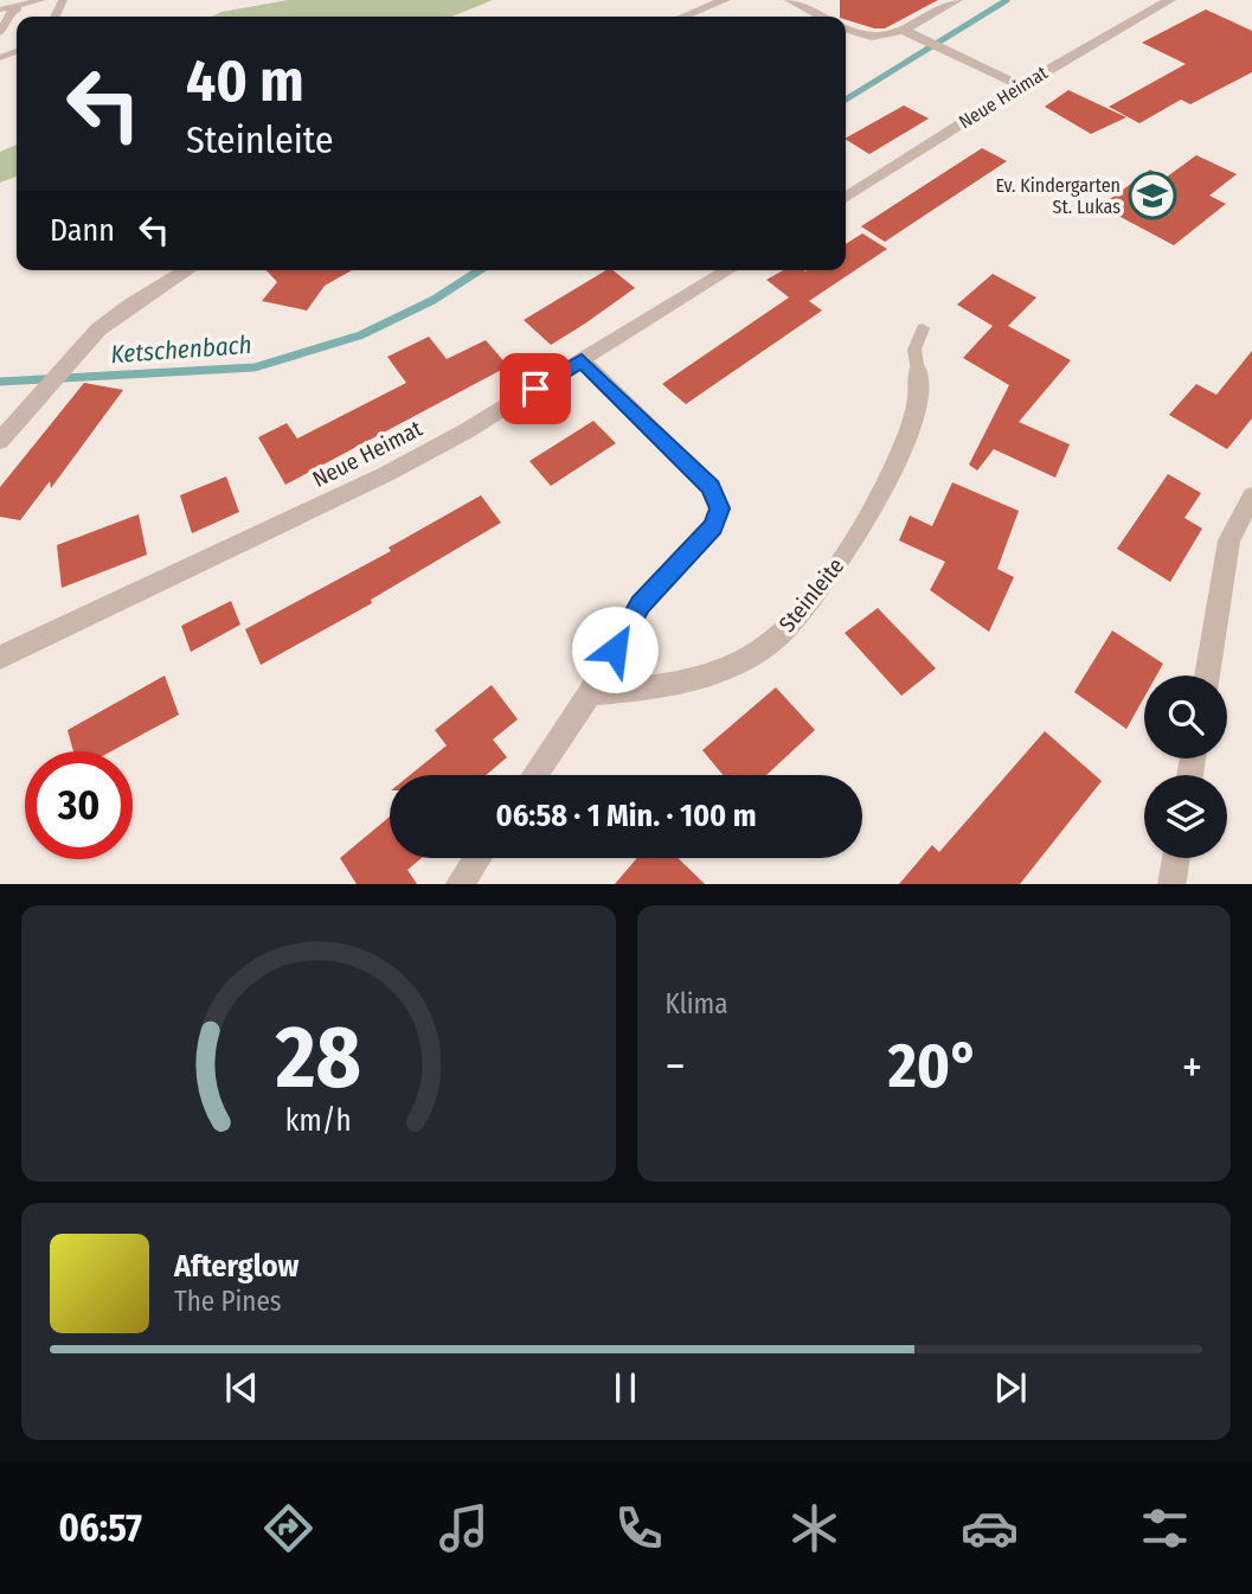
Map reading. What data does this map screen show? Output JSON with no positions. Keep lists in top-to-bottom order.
{
  "streets": {
    "street": ["Neue Heimat", "Steinleite"]
  },
  "water": ["Ketschenbach"],
  "places": {
    "school or university": ["Ev. Kindergarten St. Lukas"]
  },
  "page": {
    "turn": ["40 m", "Steinleite"],
    "then": "Dann",
    "limit": "30",
    "trip": "06:58 · 1 Min. · 100 m",
    "tile": "Klima",
    "heat": ["−", "20°", "+"],
    "song": ["Afterglow", "The Pines"],
    "tabs": "06:57",
    "gauge": ["28", "km/h"]
  }
}
